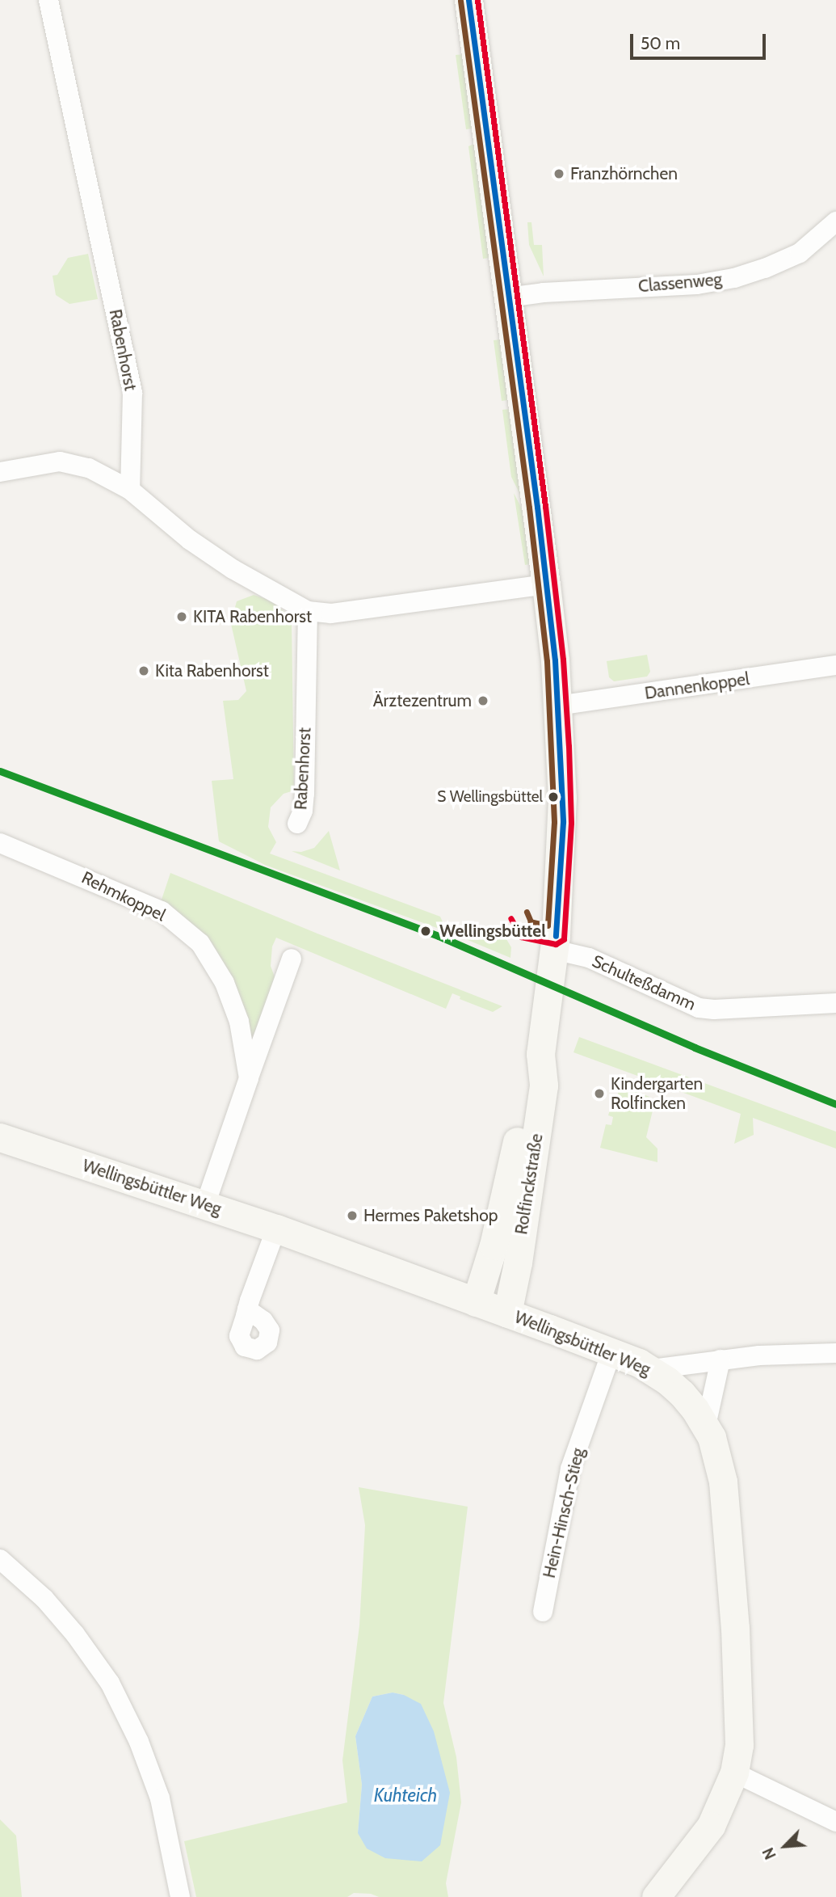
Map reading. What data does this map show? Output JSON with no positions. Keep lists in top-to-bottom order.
{
  "streets": {
    "main road": ["Rolfinckstraße", "Wellingsbüttler Weg"],
    "street": [
      "Classenweg",
      "Rabenhorst",
      "Dannenkoppel",
      "Rehmkoppel",
      "Schulteßdamm",
      "Hein-Hinsch-Stieg"
    ]
  },
  "crossings": [
    ["Classenweg", "Rolfinckstraße"],
    ["Dannenkoppel", "Rolfinckstraße"],
    ["Rehmkoppel", "Wellingsbüttler Weg"],
    ["Schulteßdamm", "Rolfinckstraße"],
    ["Rolfinckstraße", "Wellingsbüttler Weg"],
    ["Wellingsbüttler Weg", "Hein-Hinsch-Stieg"]
  ],
  "water": ["Kuhteich"],
  "places": [
    "Franzhörnchen",
    "KITA Rabenhorst",
    "Kita Rabenhorst",
    "Ärztezentrum",
    "S Wellingsbüttel",
    "Wellingsbüttel",
    "Kindergarten Rolfincken",
    "Hermes Paketshop"
  ],
  "scale_bar": "50 m",
  "north": "bottom left"
}
